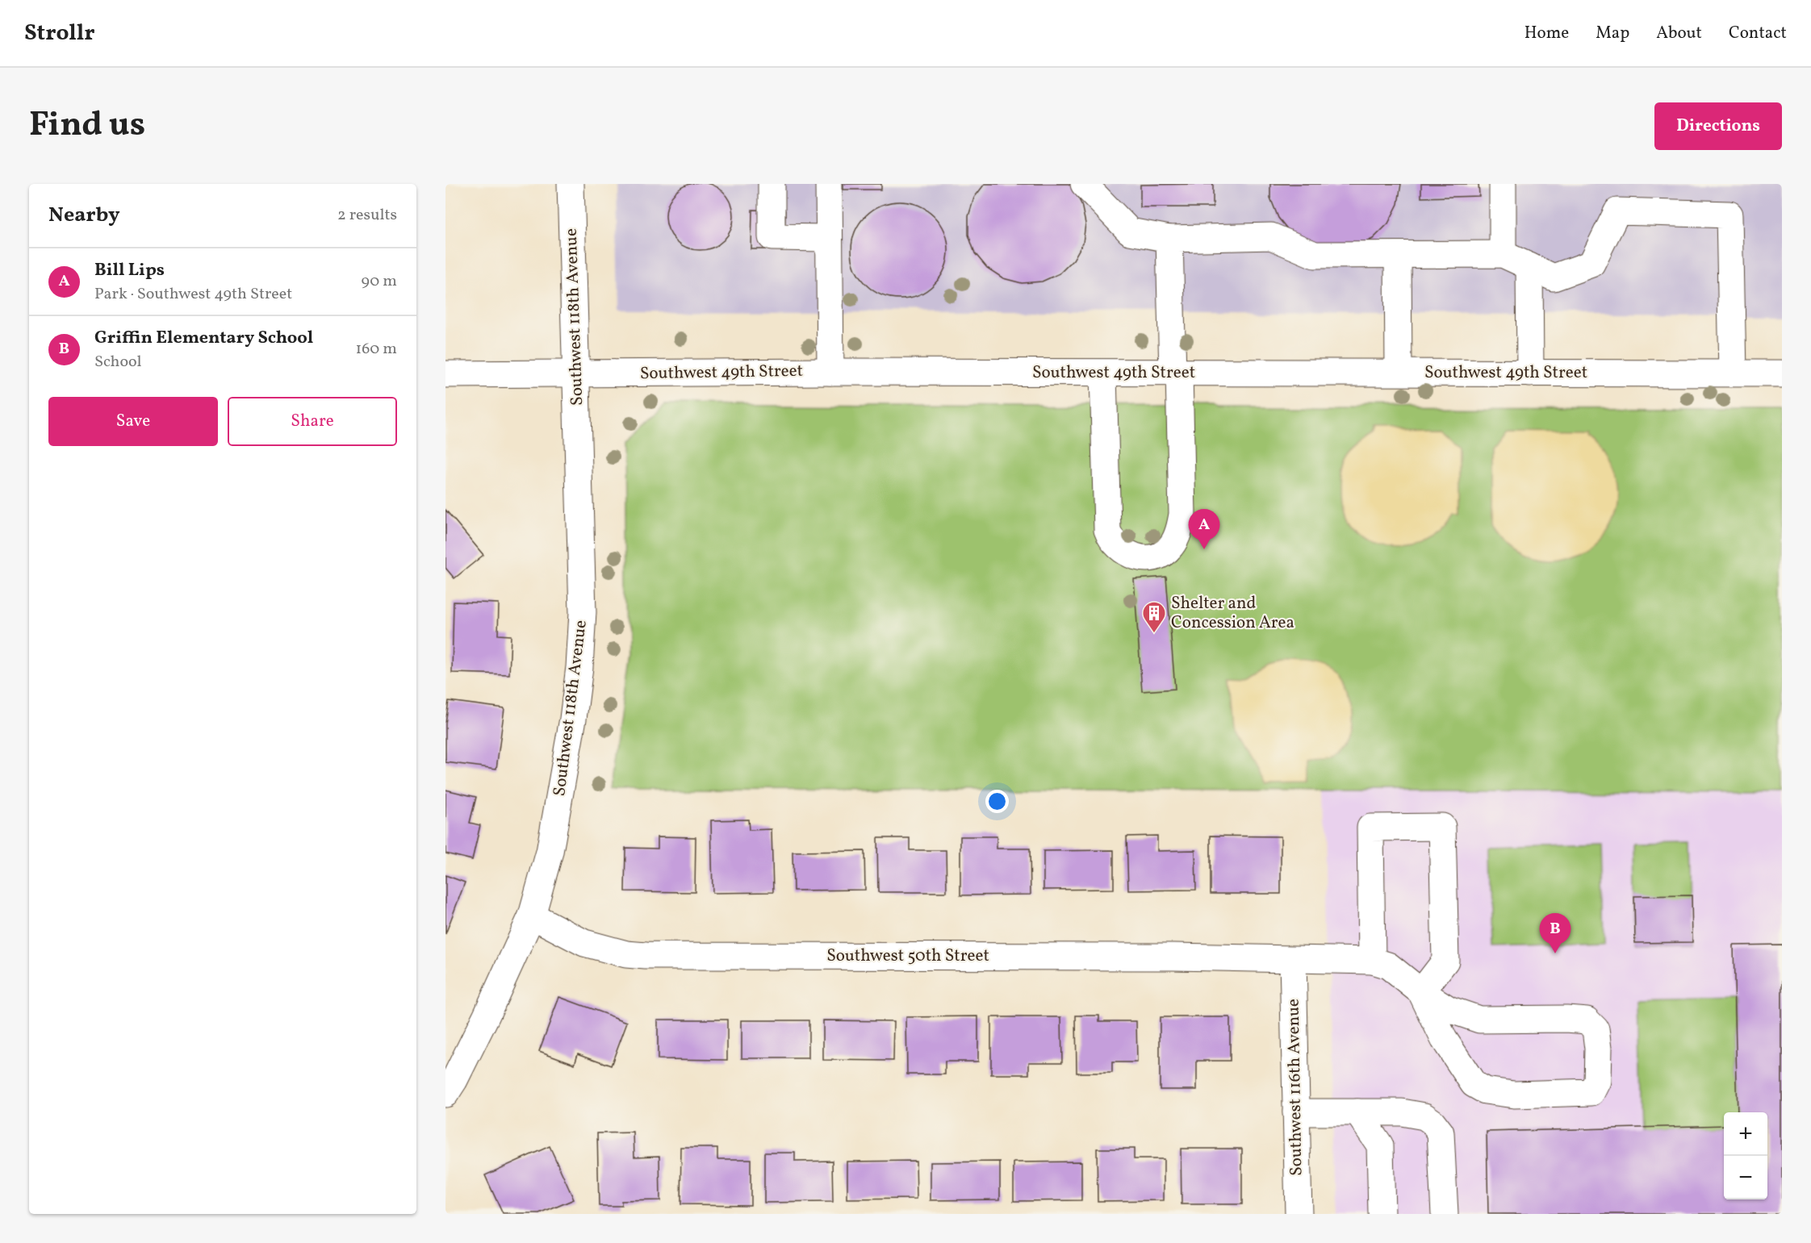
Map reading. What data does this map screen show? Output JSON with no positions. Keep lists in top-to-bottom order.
{
  "streets": {
    "street": [
      "Southwest 118th Avenue",
      "Southwest 49th Street",
      "Southwest 50th Street",
      "Southwest 116th Avenue"
    ]
  },
  "crossings": [
    ["Southwest 118th Avenue", "Southwest 49th Street"],
    ["Southwest 118th Avenue", "Southwest 50th Street"],
    ["Southwest 50th Street", "Southwest 116th Avenue"]
  ],
  "places": {
    "building": ["Shelter and Concession Area"]
  },
  "page": {
    "header": "Strollr",
    "nav": [
      "Home",
      "Map",
      "About",
      "Contact"
    ],
    "title": "Find us",
    "buttons": [
      "Directions",
      ["Save", "Share"]
    ],
    "heading": ["Nearby", "2 results"],
    "list": [
      {
        "mark": "A",
        "name": "Bill Lips",
        "note": "Park · Southwest 49th Street",
        "value": "90 m"
      },
      {
        "mark": "B",
        "name": "Griffin Elementary School",
        "note": "School",
        "value": "160 m"
      }
    ],
    "pins": ["A", "B"],
    "map_buttons": ["+", "−"]
  }
}
